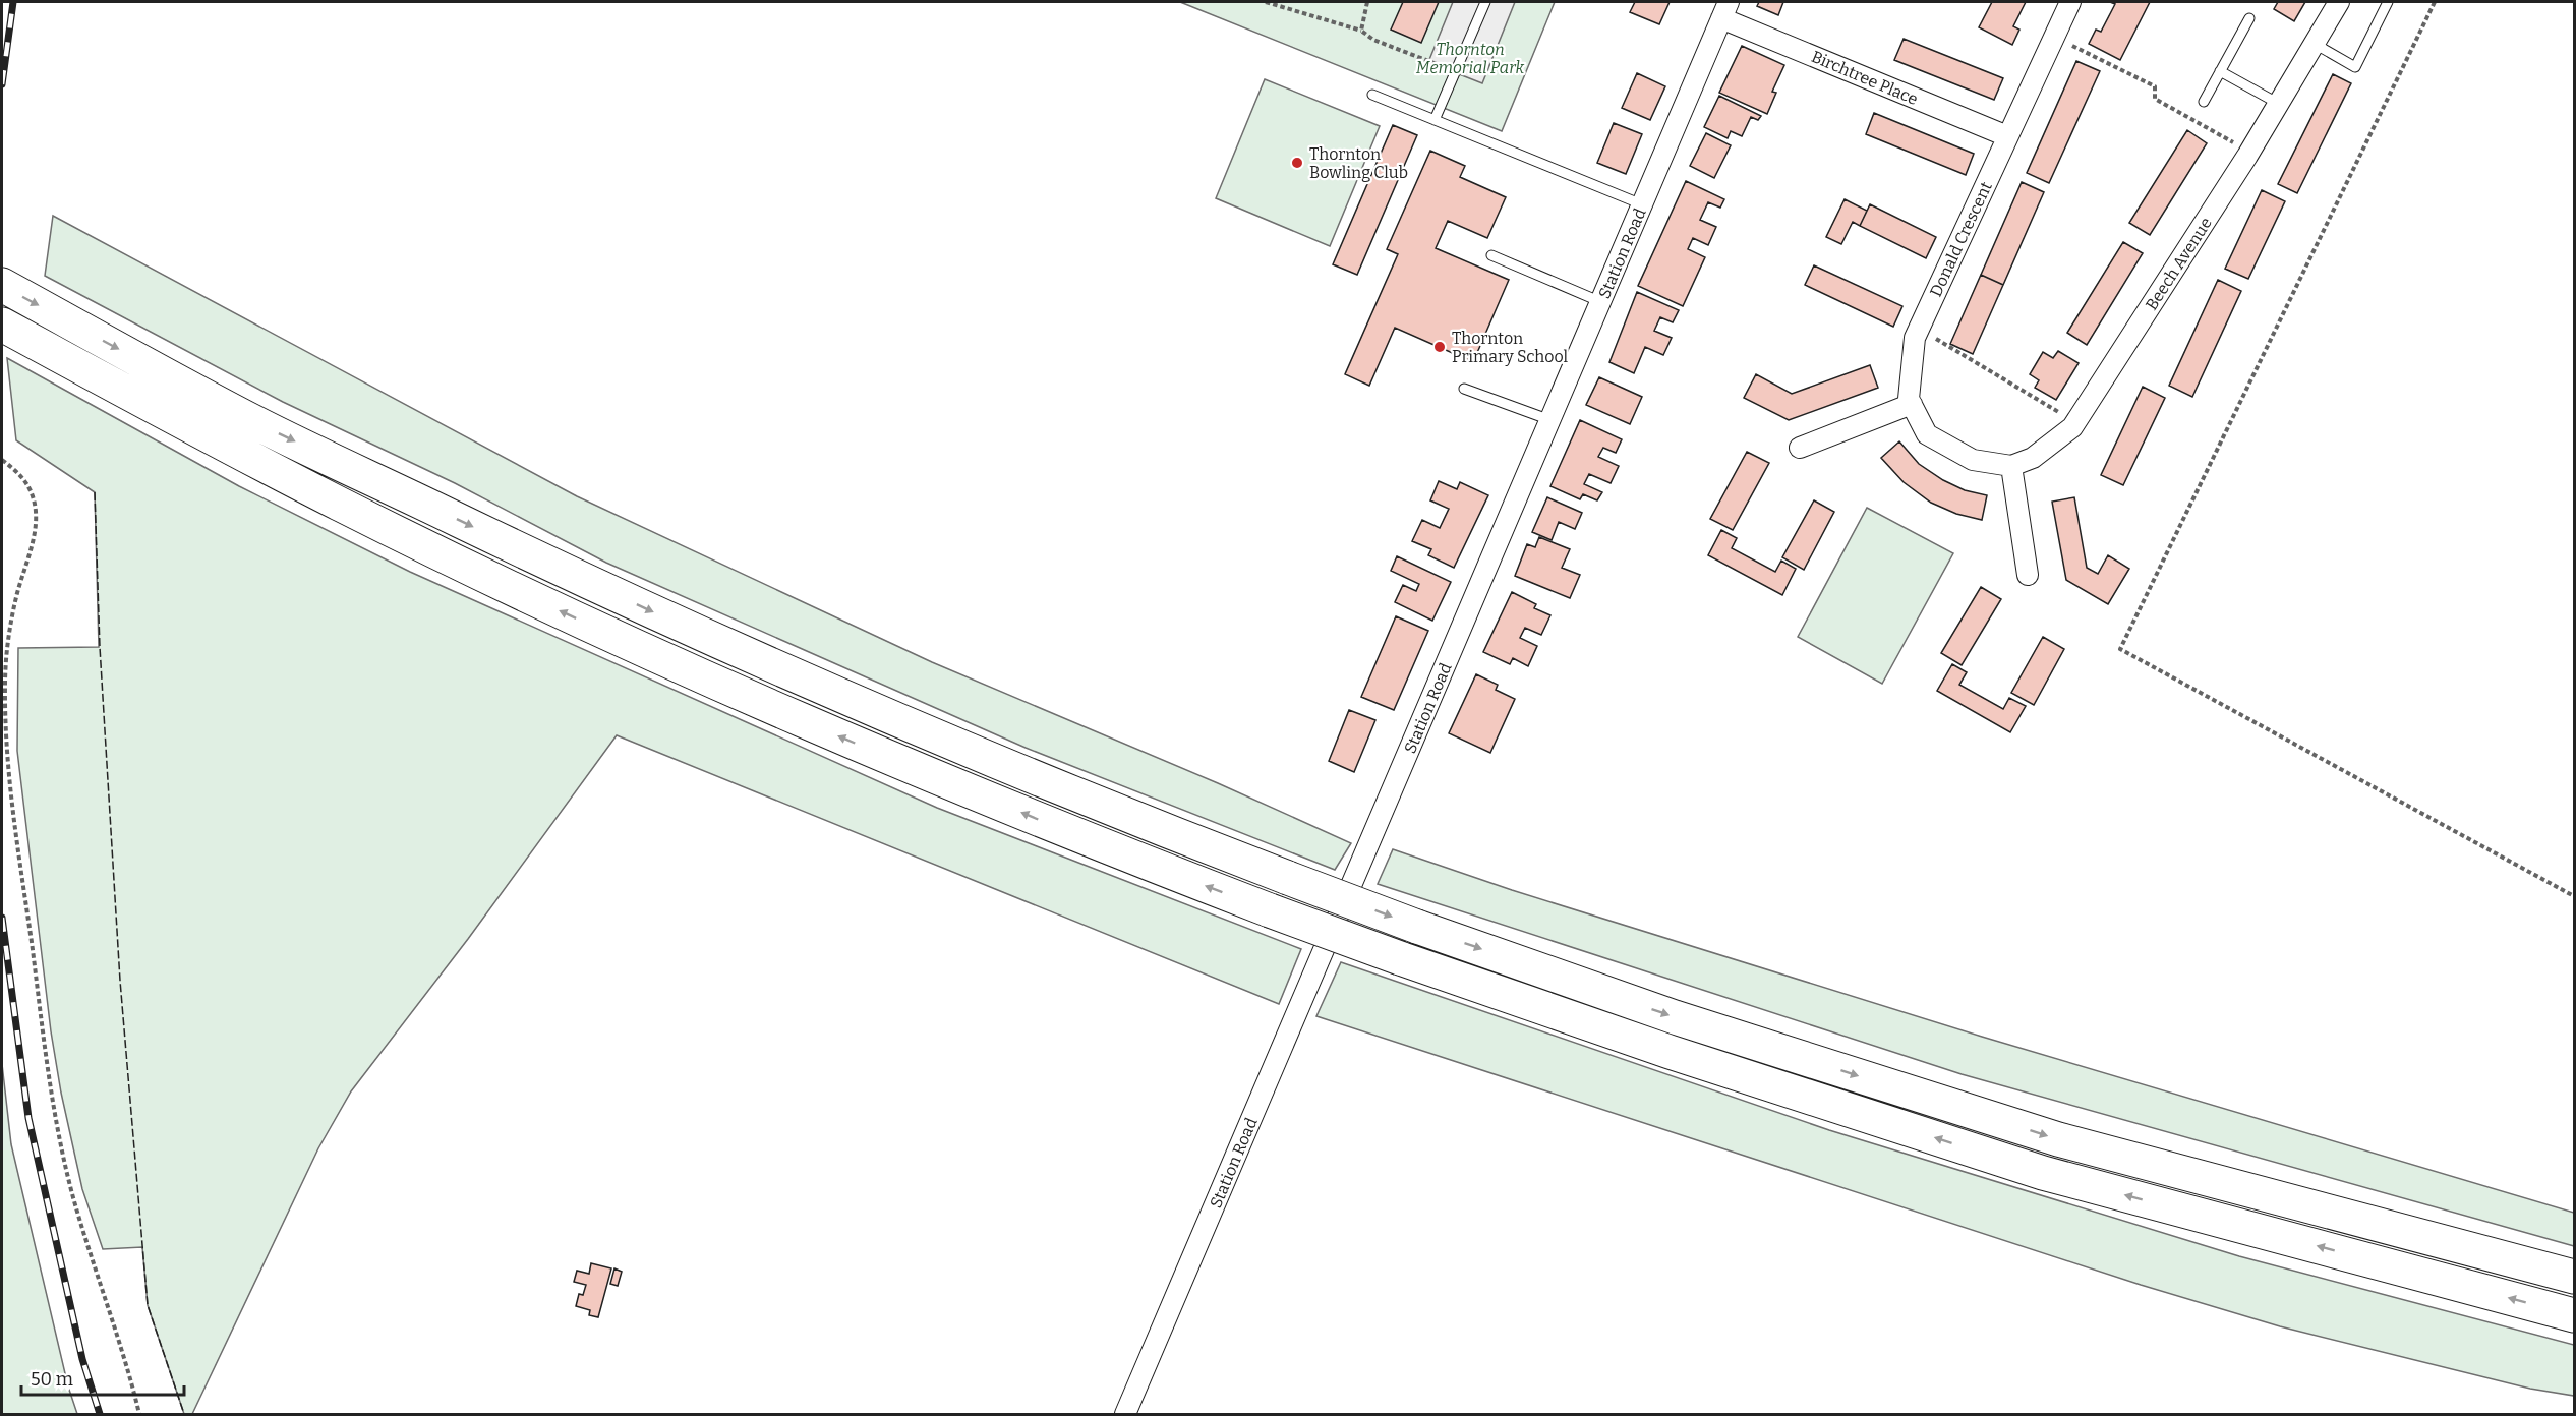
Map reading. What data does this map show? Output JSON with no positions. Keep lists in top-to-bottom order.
{
  "streets": {
    "street": [
      "Birchtree Place",
      "Donald Crescent",
      "Station Road",
      "Beech Avenue"
    ]
  },
  "crossings": [
    ["Birchtree Place", "Donald Crescent"],
    ["Birchtree Place", "Station Road"],
    ["Donald Crescent", "Beech Avenue"]
  ],
  "parks": ["Thornton Memorial Park"],
  "places": ["Thornton Bowling Club", "Thornton Primary School"],
  "scale_bar": "50 m"
}
